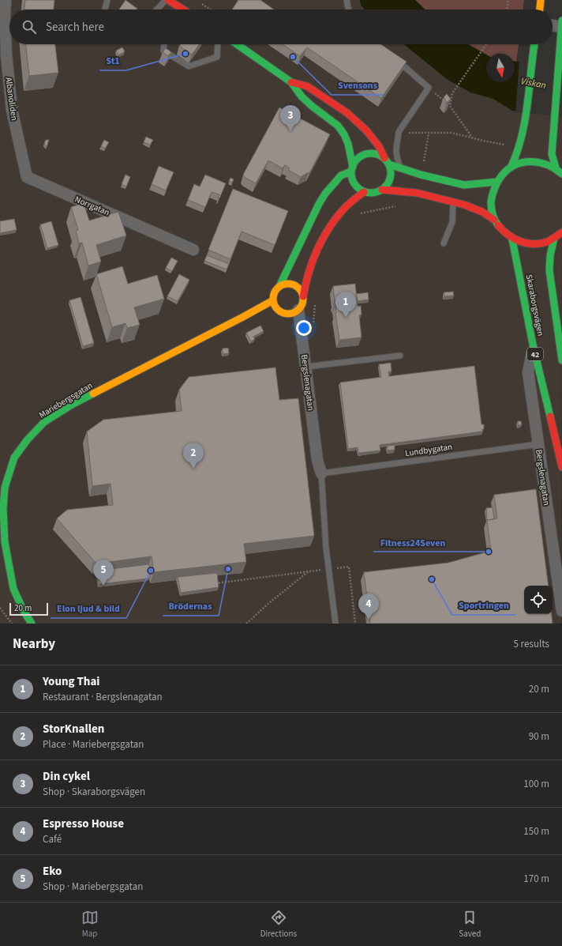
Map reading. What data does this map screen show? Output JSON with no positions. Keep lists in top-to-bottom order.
{
  "streets": {
    "street": [
      "Albanoliden",
      "Norrgatan",
      "Skaraborgsvägen",
      "42",
      "Bergslenagatan",
      "Mariebergsgatan"
    ],
    "lane": ["Lundbygatan"]
  },
  "crossings": [
    ["Albanoliden", "Norrgatan"],
    ["Skaraborgsvägen", "Bergslenagatan"],
    ["Bergslenagatan", "Mariebergsgatan"],
    ["Bergslenagatan", "Lundbygatan"]
  ],
  "water": ["Viskan"],
  "places": [
    "St1",
    "Svensons",
    "Fitness24Seven",
    "Brödernas",
    "Elon ljud & bild",
    "Sportringen"
  ],
  "scale_bar": "20 m",
  "north": "bottom",
  "page": {
    "search": "Search here",
    "pins": [
      "3",
      "1",
      "2",
      "5",
      "4"
    ],
    "scale": "20 m",
    "heading": ["Nearby", "5 results"],
    "list": [
      {
        "mark": "1",
        "name": "Young Thai",
        "note": "Restaurant · Bergslenagatan",
        "value": "20 m"
      },
      {
        "mark": "2",
        "name": "StorKnallen",
        "note": "Place · Mariebergsgatan",
        "value": "90 m"
      },
      {
        "mark": "3",
        "name": "Din cykel",
        "note": "Shop · Skaraborgsvägen",
        "value": "100 m"
      },
      {
        "mark": "4",
        "name": "Espresso House",
        "note": "Café",
        "value": "150 m"
      },
      {
        "mark": "5",
        "name": "Eko",
        "note": "Shop · Mariebergsgatan",
        "value": "170 m"
      }
    ],
    "nav": ["Map", "Directions", "Saved"]
  }
}
